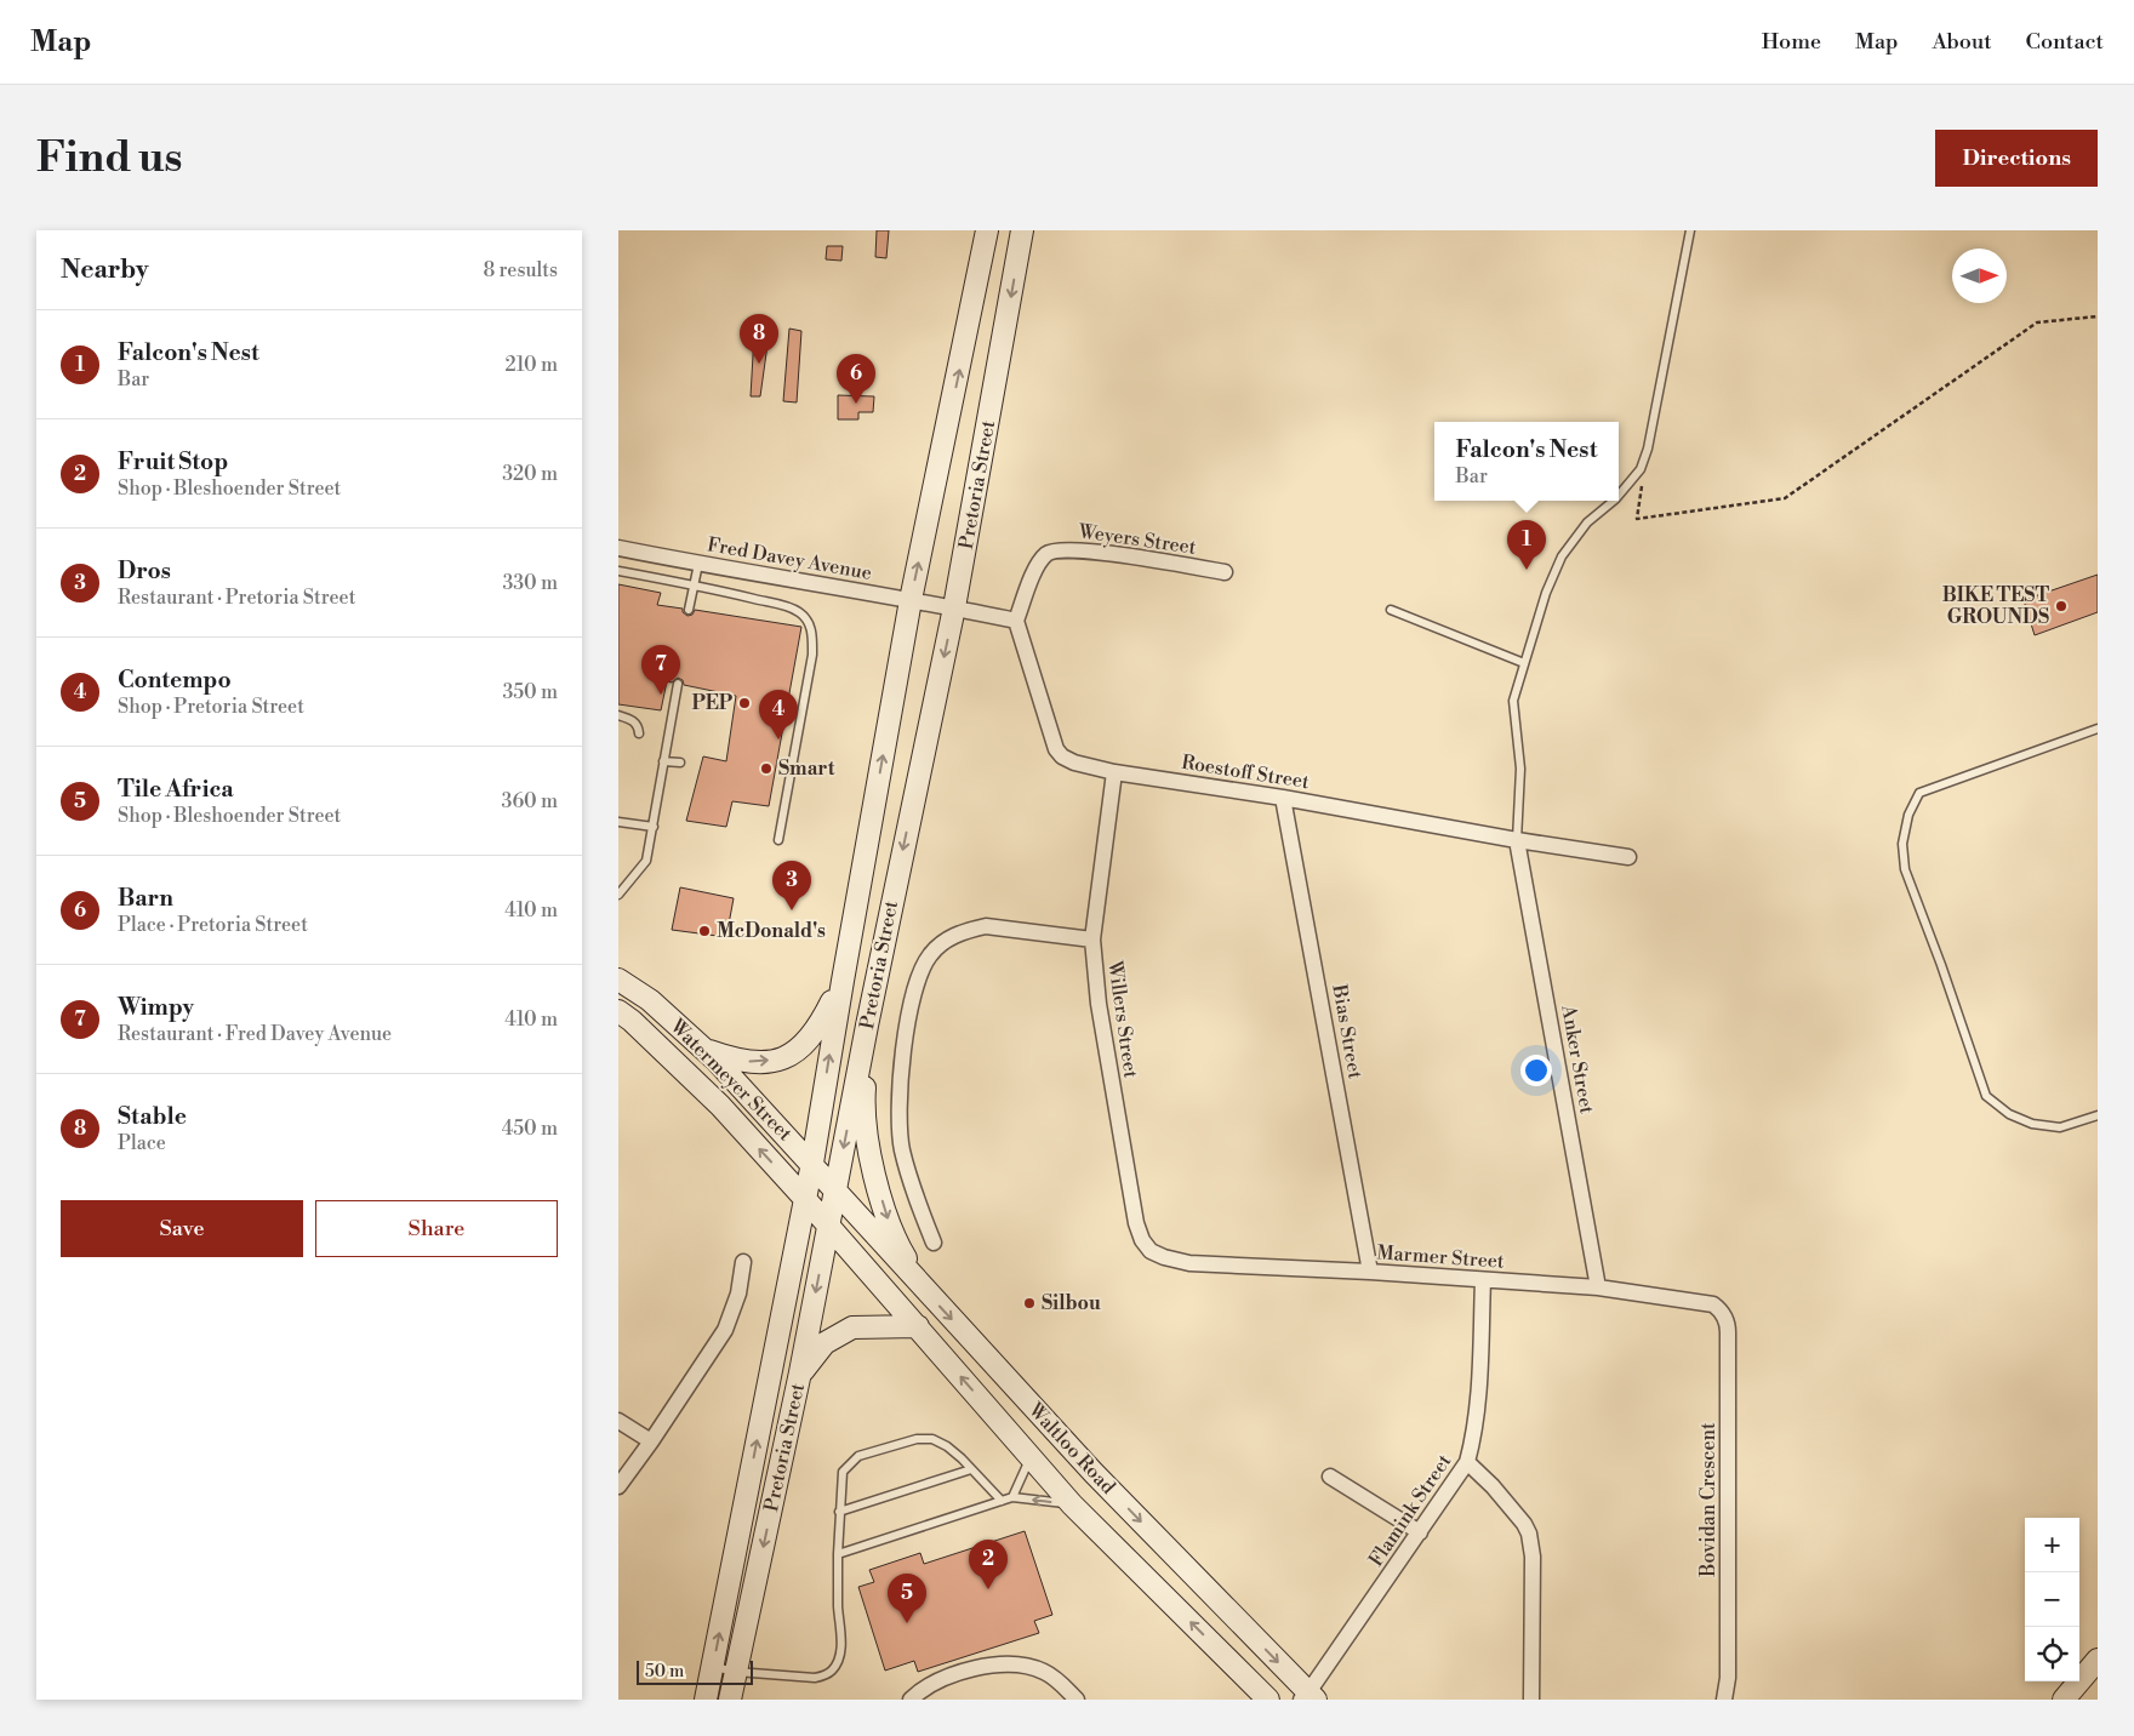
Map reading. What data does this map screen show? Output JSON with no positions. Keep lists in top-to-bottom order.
{
  "streets": {
    "main road": ["Pretoria Street", "Watermeyer Street", "Waltloo Road"],
    "street": [
      "Weyers Street",
      "Fred Davey Avenue",
      "Roestoff Street",
      "Willers Street",
      "Bias Street",
      "Anker Street",
      "Marmer Street",
      "Bovidan Crescent",
      "Flamink Street"
    ]
  },
  "crossings": [
    ["Pretoria Street", "Fred Davey Avenue"],
    ["Pretoria Street", "Watermeyer Street"],
    ["Pretoria Street", "Waltloo Road"],
    ["Weyers Street", "Roestoff Street"],
    ["Roestoff Street", "Willers Street"],
    ["Roestoff Street", "Bias Street"],
    ["Roestoff Street", "Anker Street"],
    ["Willers Street", "Marmer Street"],
    ["Bias Street", "Marmer Street"],
    ["Anker Street", "Marmer Street"],
    ["Watermeyer Street", "Waltloo Road"],
    ["Marmer Street", "Bovidan Crescent"],
    ["Marmer Street", "Flamink Street"],
    ["Waltloo Road", "Flamink Street"]
  ],
  "places": [
    "BIKE TEST GROUNDS",
    "PEP",
    "Smart",
    "McDonald's",
    "Silbou"
  ],
  "scale_bar": "50 m",
  "north": "right",
  "page": {
    "header": "Map",
    "nav": [
      "Home",
      "Map",
      "About",
      "Contact"
    ],
    "buttons": [
      "Directions",
      ["Save", "Share"]
    ],
    "title": "Find us",
    "heading": ["Nearby", "8 results"],
    "list": [
      {
        "mark": "1",
        "name": "Falcon's Nest",
        "note": "Bar",
        "value": "210 m"
      },
      {
        "mark": "2",
        "name": "Fruit Stop",
        "note": "Shop · Bleshoender Street",
        "value": "320 m"
      },
      {
        "mark": "3",
        "name": "Dros",
        "note": "Restaurant · Pretoria Street",
        "value": "330 m"
      },
      {
        "mark": "4",
        "name": "Contempo",
        "note": "Shop · Pretoria Street",
        "value": "350 m"
      },
      {
        "mark": "5",
        "name": "Tile Africa",
        "note": "Shop · Bleshoender Street",
        "value": "360 m"
      },
      {
        "mark": "6",
        "name": "Barn",
        "note": "Place · Pretoria Street",
        "value": "410 m"
      },
      {
        "mark": "7",
        "name": "Wimpy",
        "note": "Restaurant · Fred Davey Avenue",
        "value": "410 m"
      },
      {
        "mark": "8",
        "name": "Stable",
        "note": "Place",
        "value": "450 m"
      }
    ],
    "pins": [
      "8",
      "6",
      "1",
      "7",
      "4",
      "3",
      "2",
      "5"
    ],
    "popup": ["Falcon's Nest", "Bar"],
    "map_buttons": ["+", "−"],
    "scale": "50 m"
  }
}
